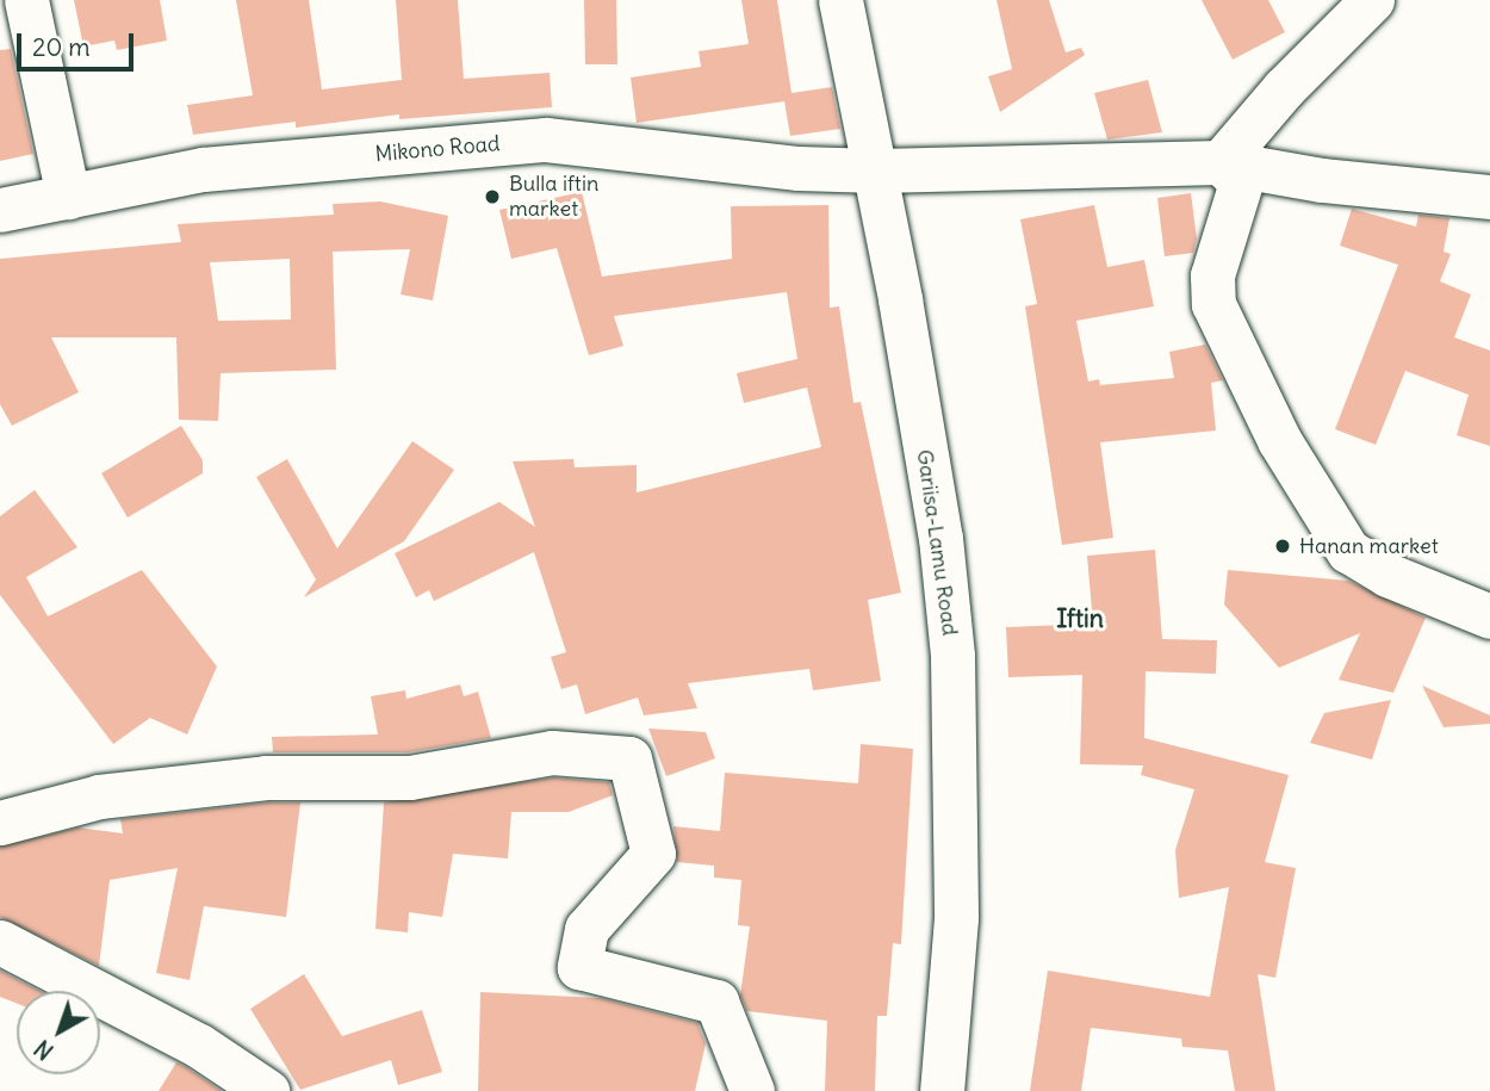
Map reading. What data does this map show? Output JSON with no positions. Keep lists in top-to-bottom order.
{
  "streets": {
    "street": ["Mikono Road", "Gariisa-Lamu Road"]
  },
  "crossings": [
    ["Mikono Road", "Gariisa-Lamu Road"]
  ],
  "districts": ["Iftin"],
  "places": ["Bulla iftin market", "Hanan market"],
  "scale_bar": "20 m",
  "north": "bottom left"
}
